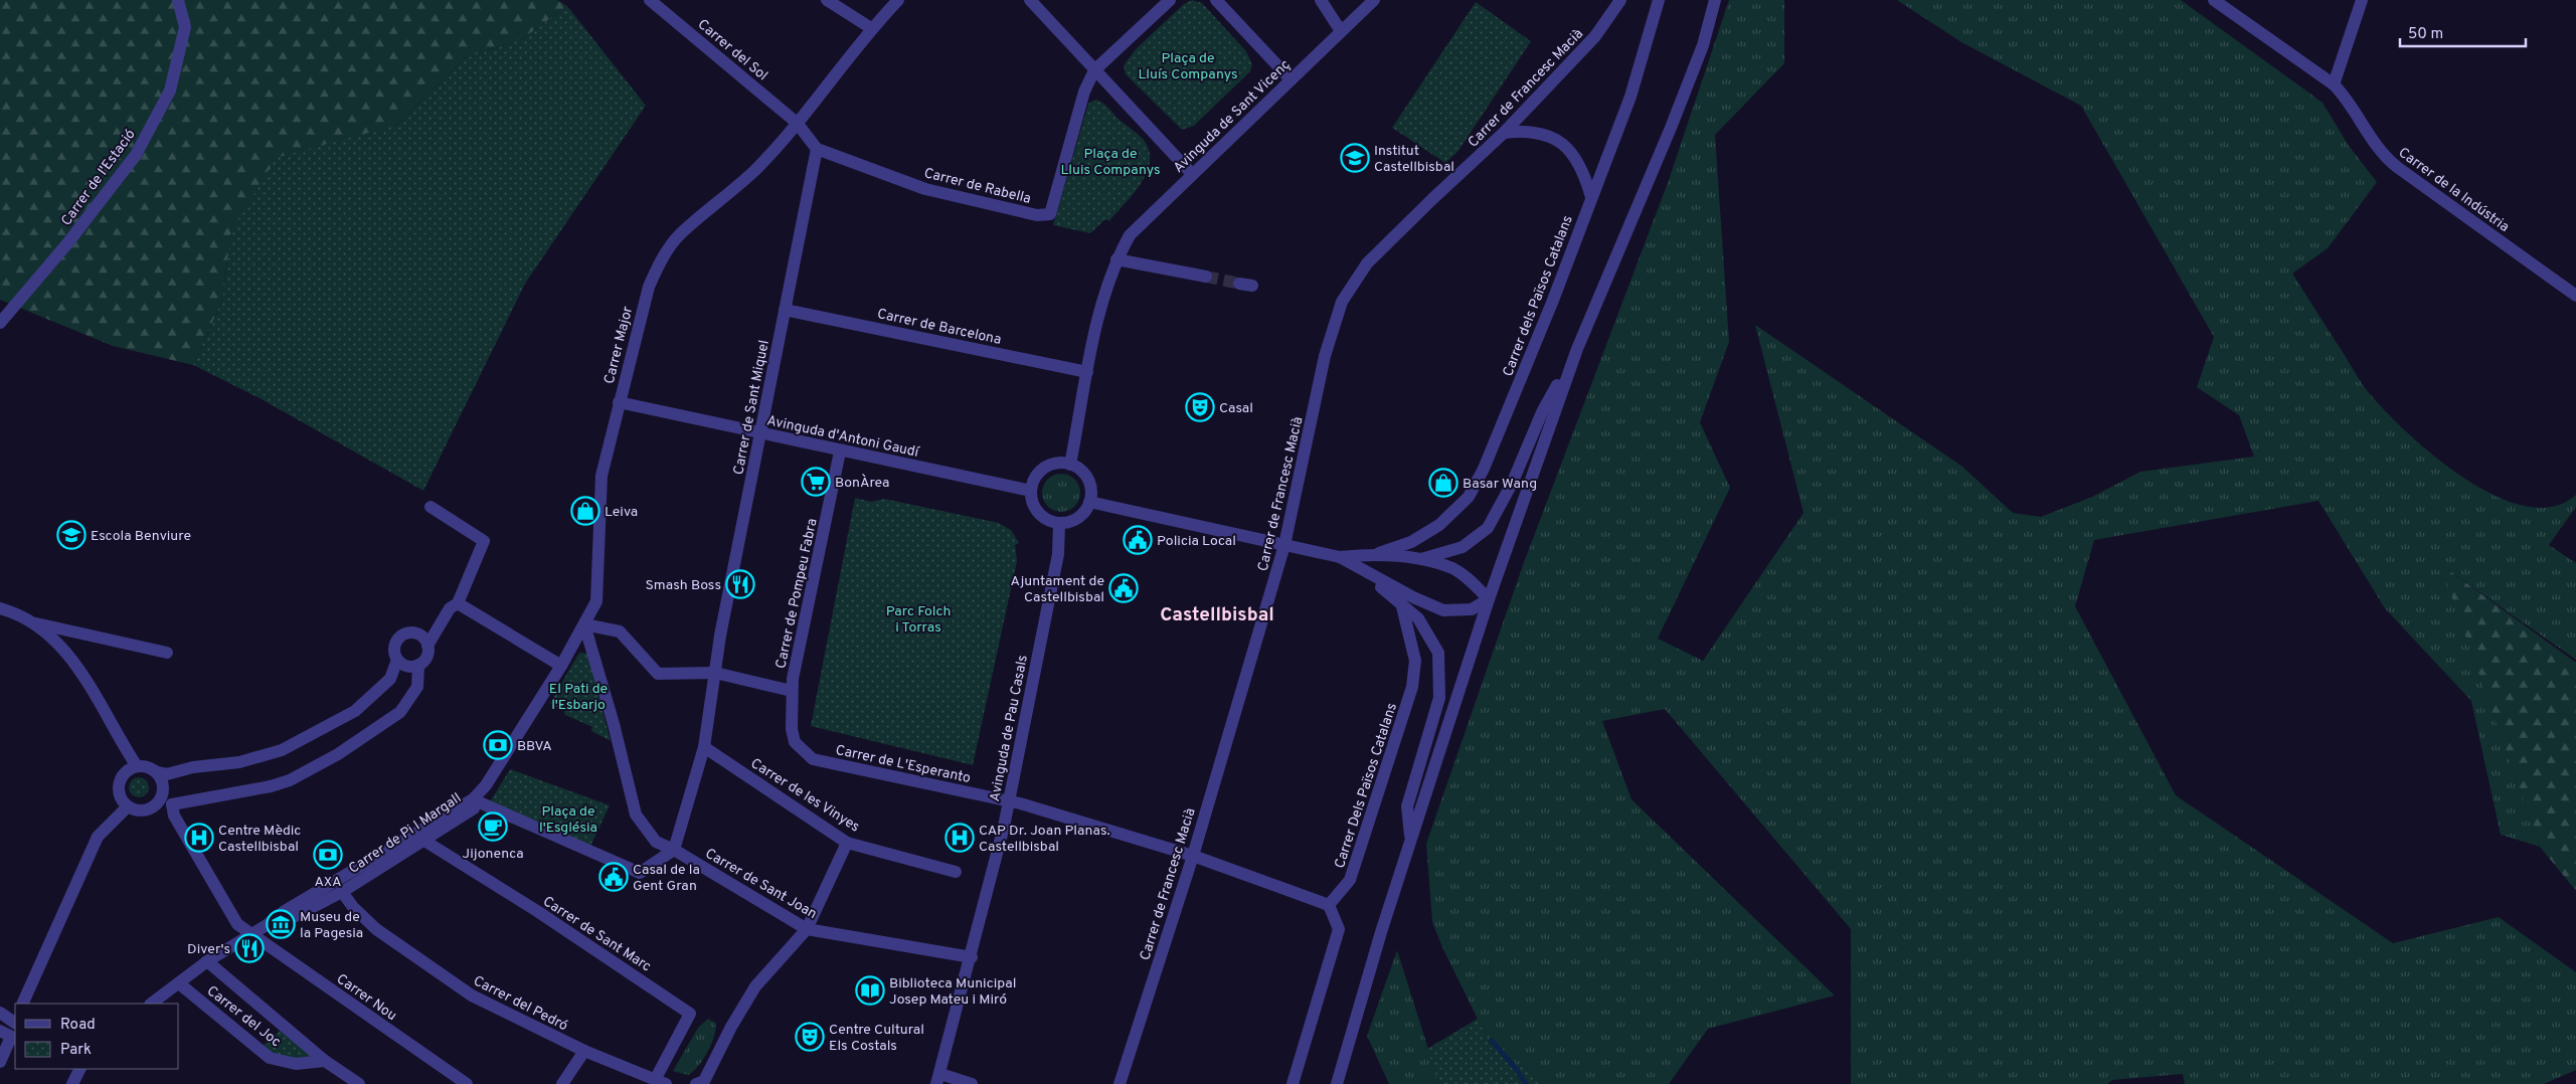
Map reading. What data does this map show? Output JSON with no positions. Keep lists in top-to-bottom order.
{
  "streets": {
    "street": [
      "Carrer del Sol",
      "Carrer de Francesc Macià",
      "Avinguda de Sant Vicenç",
      "Carrer de l'Estació",
      "Carrer de Rabella",
      "Carrer de la Indústria",
      "Carrer dels Països Catalans",
      "Carrer de Barcelona",
      "Carrer Major",
      "Carrer de Sant Miquel",
      "Avinguda d'Antoni Gaudí",
      "Carrer de Pompeu Fabra",
      "Avinguda de Pau Casals",
      "Carrer de L'Esperanto",
      "Carrer Dels Països Catalans",
      "Carrer de les Vinyes",
      "Carrer de Pi I Margall",
      "Carrer de Sant Joan",
      "Carrer de Sant Marc",
      "Carrer Nou",
      "Carrer del Pedró",
      "Carrer del Joc"
    ]
  },
  "crossings": [
    ["Carrer del Sol", "Carrer Major"],
    ["Carrer de Francesc Macià", "Carrer de L'Esperanto"],
    ["Avinguda de Sant Vicenç", "Carrer de Barcelona"],
    ["Avinguda de Sant Vicenç", "Avinguda d'Antoni Gaudí"],
    ["Avinguda de Sant Vicenç", "Avinguda de Pau Casals"],
    ["Carrer de Rabella", "Carrer de Sant Miquel"],
    ["Carrer de Barcelona", "Carrer de Sant Miquel"],
    ["Carrer Major", "Avinguda d'Antoni Gaudí"],
    ["Carrer Major", "Carrer de Pi I Margall"],
    ["Carrer Major", "Carrer de Sant Joan"],
    ["Carrer de Sant Miquel", "Avinguda d'Antoni Gaudí"],
    ["Carrer de Sant Miquel", "Carrer de les Vinyes"],
    ["Carrer de Sant Miquel", "Carrer de Sant Joan"],
    ["Avinguda d'Antoni Gaudí", "Carrer de Pompeu Fabra"],
    ["Avinguda d'Antoni Gaudí", "Avinguda de Pau Casals"],
    ["Carrer de Pompeu Fabra", "Carrer de L'Esperanto"],
    ["Avinguda de Pau Casals", "Carrer de L'Esperanto"],
    ["Avinguda de Pau Casals", "Carrer de Sant Joan"],
    ["Carrer de L'Esperanto", "Carrer Dels Països Catalans"],
    ["Carrer de Pi I Margall", "Carrer de Sant Marc"],
    ["Carrer de Pi I Margall", "Carrer Nou"],
    ["Carrer de Pi I Margall", "Carrer del Pedró"],
    ["Carrer de Pi I Margall", "Carrer del Joc"],
    ["Carrer de Sant Marc", "Carrer del Pedró"]
  ],
  "districts": ["Castellbisbal"],
  "parks": [
    "Plaça de Lluís Companys",
    "Plaça de Lluis Companys",
    "Parc Folch i Torras",
    "El Pati de l'Esbarjo",
    "Plaça de l'Església"
  ],
  "places": {
    "school or university": ["Institut Castellbisbal", "Escola Benviure"],
    "theatre": ["Casal", "Centre Cultural Els Costals"],
    "supermarket": ["BonÀrea"],
    "shop": ["Basar Wang", "Leiva"],
    "public building": ["Policia Local", "Ajuntament de Castellbisbal", "Casal de la Gent Gran"],
    "restaurant": ["Smash Boss", "Diver's"],
    "bank": ["BBVA", "AXA"],
    "cafe": ["Jijonenca"],
    "hospital": ["Centre Mèdic Castellbisbal", "CAP Dr. Joan Planas. Castellbisbal"],
    "museum": ["Museu de la Pagesia"],
    "library": ["Biblioteca Municipal Josep Mateu i Miró"]
  },
  "legend": ["Road", "Park"],
  "scale_bar": "50 m"
}
